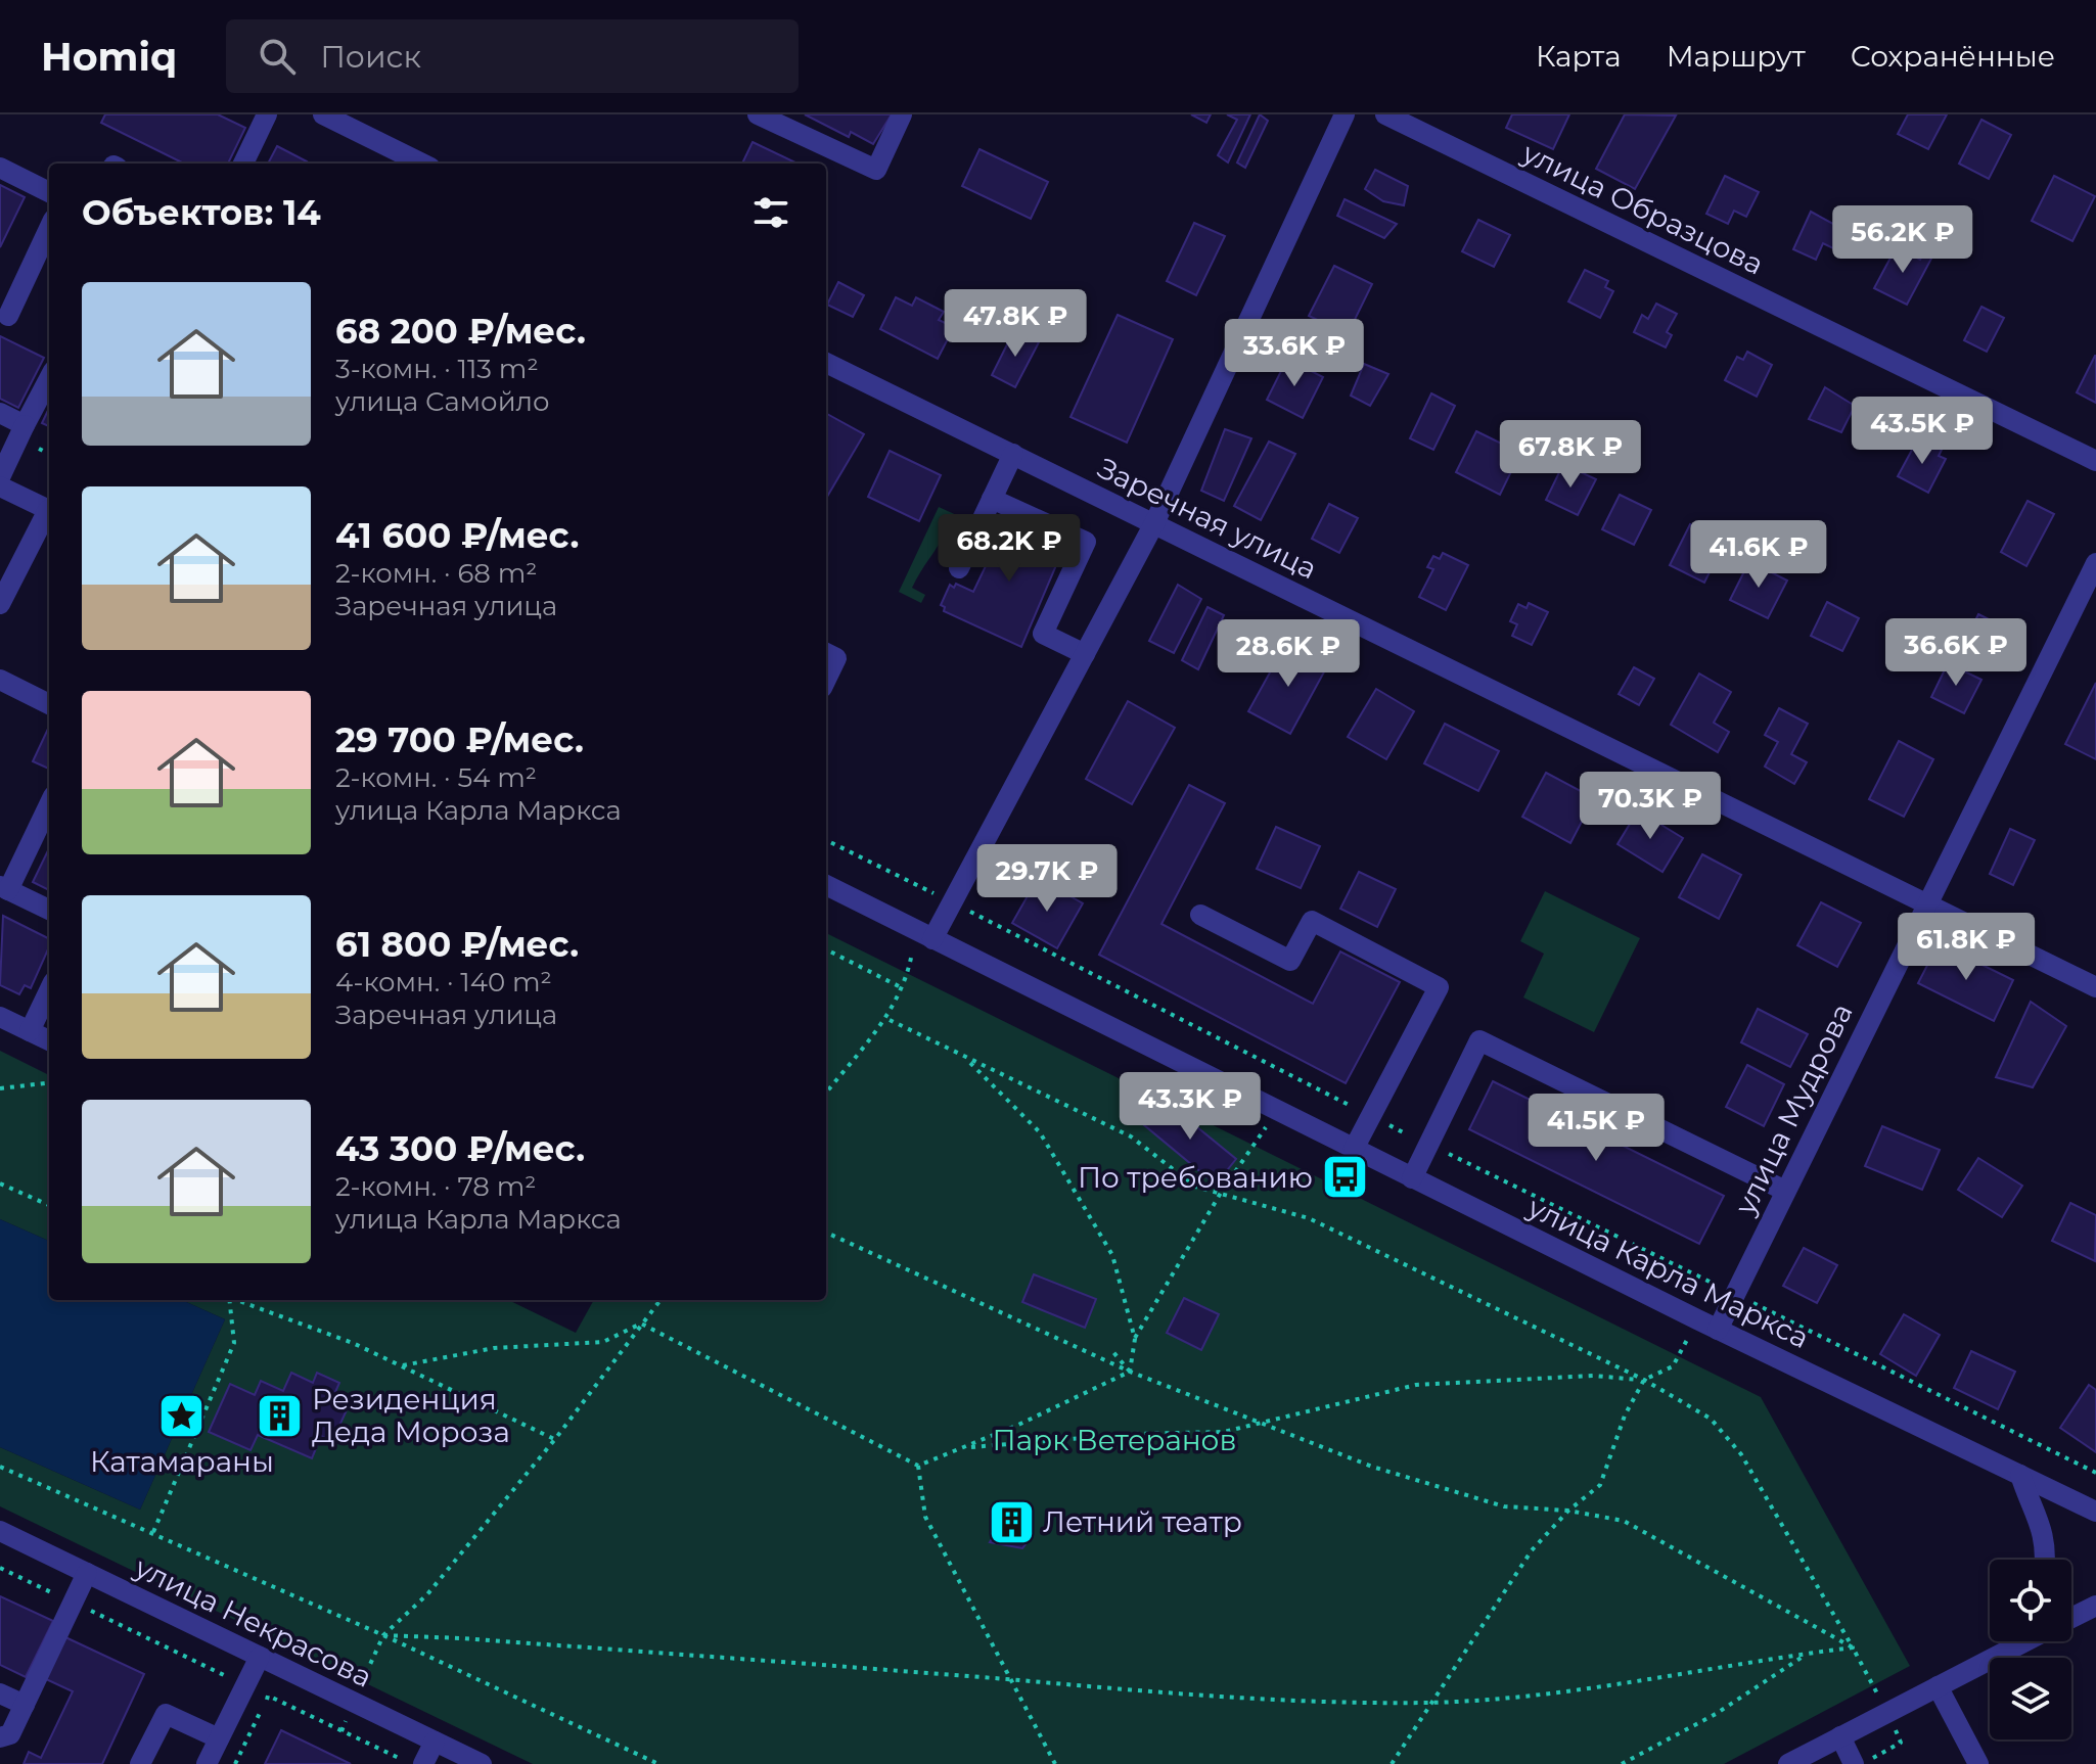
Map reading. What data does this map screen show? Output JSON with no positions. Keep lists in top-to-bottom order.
{
  "streets": {
    "street": [
      "улица Образцова",
      "Заречная улица",
      "улица Мудрова",
      "улица Карла Маркса",
      "улица Некрасова"
    ]
  },
  "crossings": [
    ["Заречная улица", "улица Мудрова"],
    ["улица Мудрова", "улица Карла Маркса"]
  ],
  "parks": ["Парк Ветеранов"],
  "places": {
    "bus stop": ["По требованию"],
    "building": ["Резиденция Деда Мороза", "Летний театр"],
    "place": ["Катамараны"]
  },
  "page": {
    "header": "Homiq",
    "search": "Поиск",
    "nav": ["Карта", "Маршрут", "Сохранённые"],
    "heading": "Объектов: 14",
    "price": [
      "56.2K ₽",
      "47.8K ₽",
      "33.6K ₽",
      "43.5K ₽",
      "67.8K ₽",
      "68.2K ₽",
      "41.6K ₽",
      "36.6K ₽",
      "28.6K ₽",
      "70.3K ₽",
      "29.7K ₽",
      "61.8K ₽",
      "43.3K ₽",
      "41.5K ₽"
    ],
    "list": [
      {
        "name": "68 200 ₽/мес.",
        "note": "3-комн. · 113 m² · улица Самойло"
      },
      {
        "name": "41 600 ₽/мес.",
        "note": "2-комн. · 68 m² · Заречная улица"
      },
      {
        "name": "29 700 ₽/мес.",
        "note": "2-комн. · 54 m² · улица Карла Маркса"
      },
      {
        "name": "61 800 ₽/мес.",
        "note": "4-комн. · 140 m² · Заречная улица"
      },
      {
        "name": "43 300 ₽/мес.",
        "note": "2-комн. · 78 m² · улица Карла Маркса"
      }
    ]
  }
}
